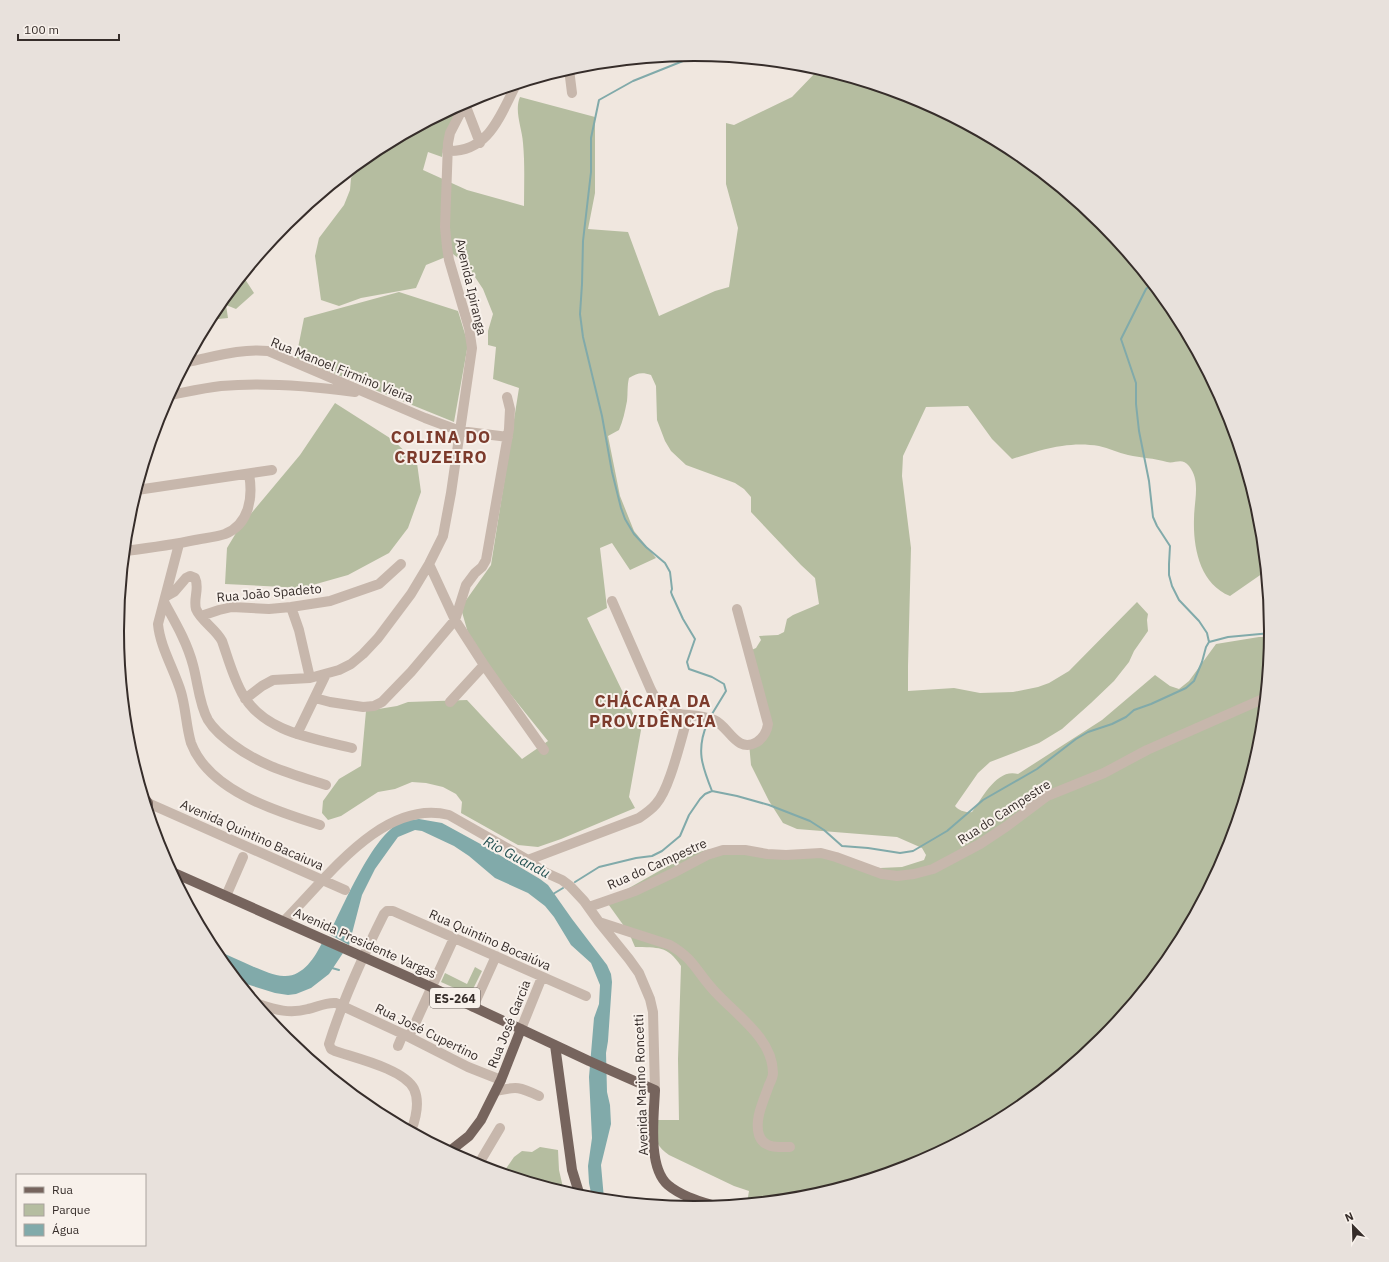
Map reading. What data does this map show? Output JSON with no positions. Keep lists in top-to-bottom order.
{
  "streets": {
    "main road": [
      "Avenida Presidente Vargas",
      "ES-264",
      "Rua José Garcia",
      "Avenida Marino Roncetti"
    ],
    "street": [
      "Avenida Ipiranga",
      "Rua Manoel Firmino Vieira",
      "Rua João Spadeto",
      "Rua do Campestre",
      "Avenida Quintino Bacaiuva",
      "Rua Quintino Bocaiúva",
      "Rua José Cupertino"
    ]
  },
  "crossings": [
    ["Avenida Ipiranga", "Rua Manoel Firmino Vieira"],
    ["Rua do Campestre", "Avenida Marino Roncetti"],
    ["Avenida Quintino Bacaiuva", "Avenida Marino Roncetti"],
    ["Rua Quintino Bocaiúva", "Avenida Presidente Vargas"],
    ["Rua Quintino Bocaiúva", "Rua José Garcia"],
    ["Avenida Presidente Vargas", "Rua José Garcia"],
    ["Avenida Presidente Vargas", "Avenida Marino Roncetti"],
    ["Rua José Garcia", "Rua José Cupertino"]
  ],
  "districts": ["COLINA DO CRUZEIRO", "CHÁCARA DA PROVIDÊNCIA"],
  "water": ["Rio Guandu"],
  "legend": ["Rua", "Parque", "Água"],
  "scale_bar": "100 m",
  "north": "top left"
}
